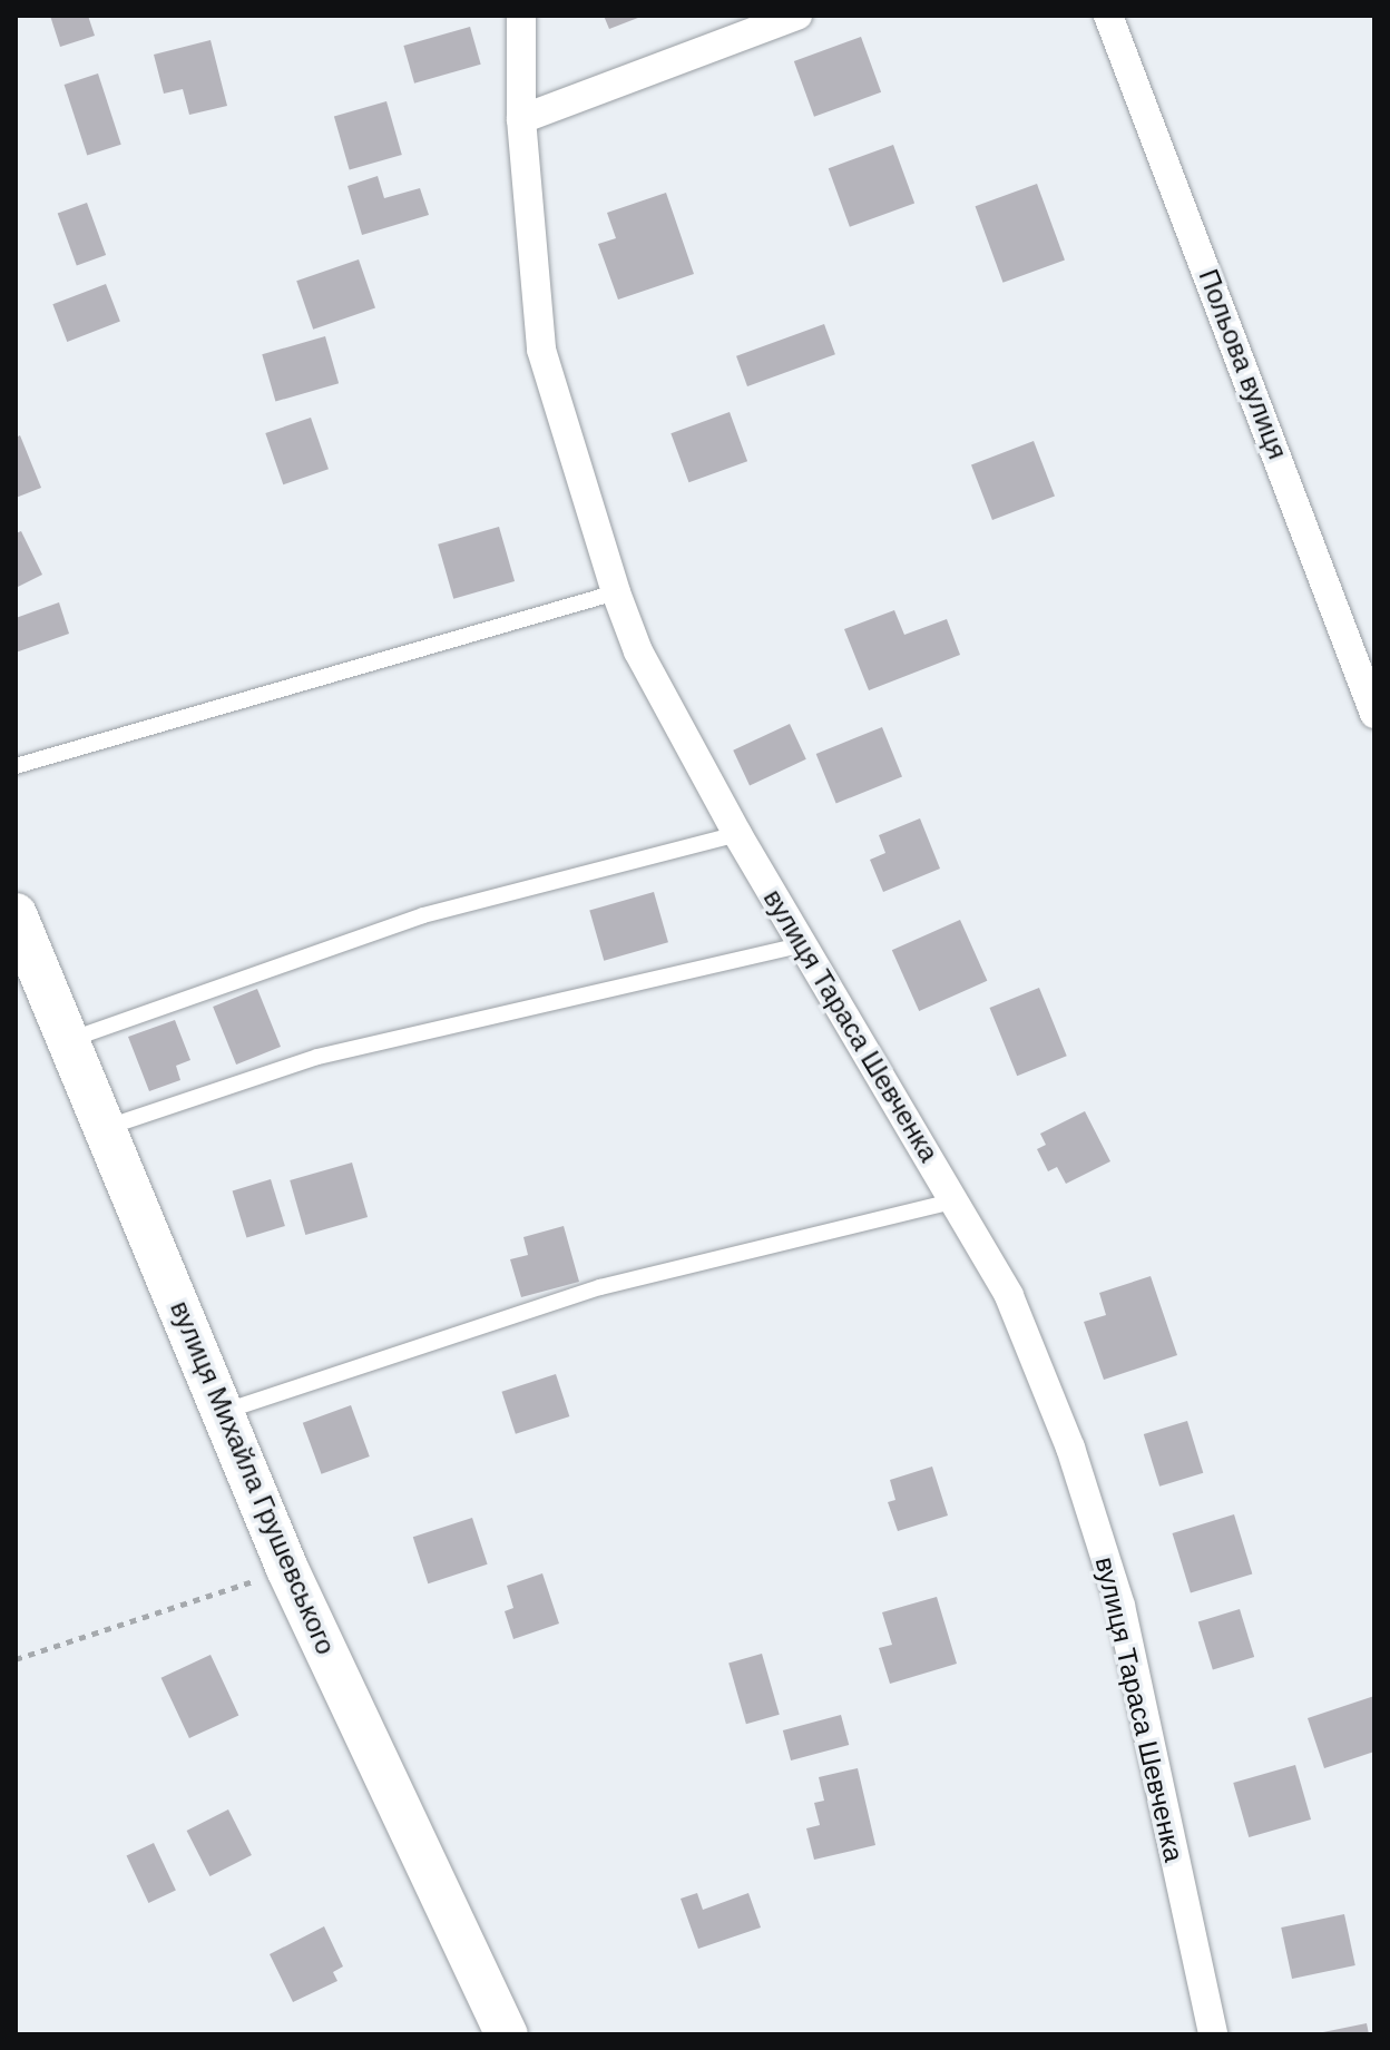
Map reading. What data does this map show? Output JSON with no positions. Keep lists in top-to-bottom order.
{
  "streets": {
    "street": ["Польова вулиця", "вулиця Тараса Шевченка", "вулиця Михайла Грушевського"]
  }
}
